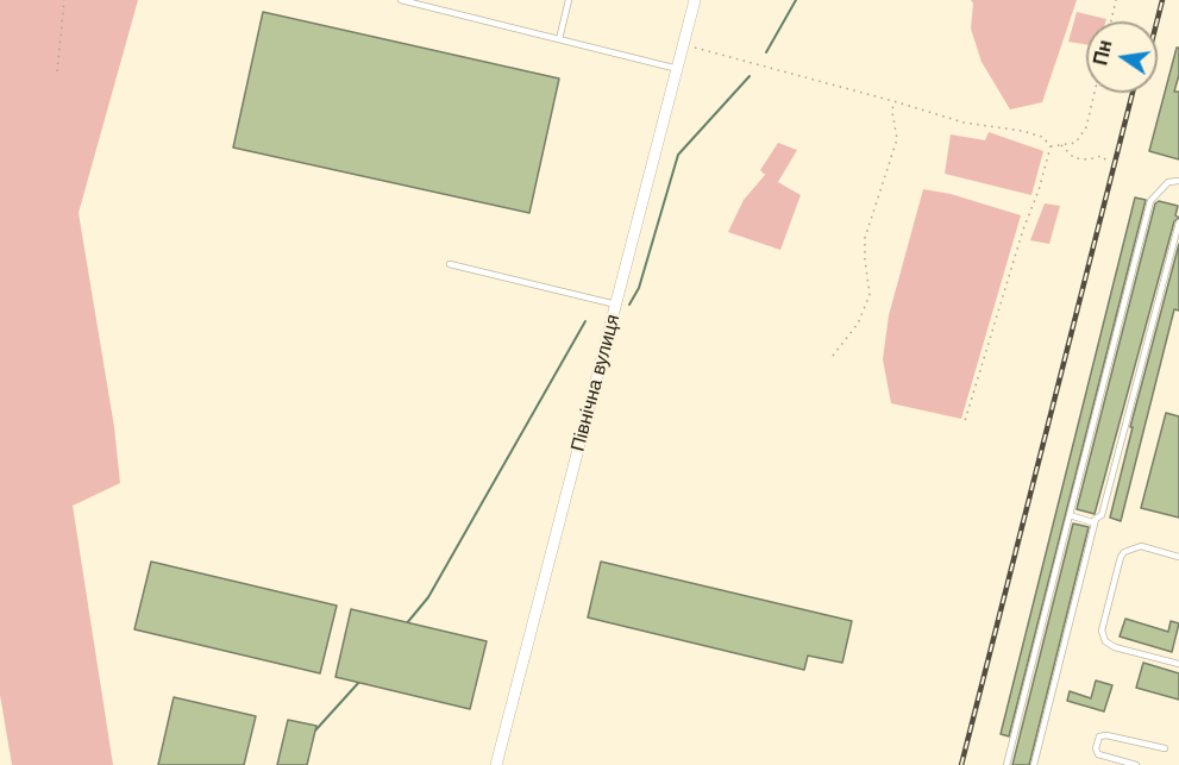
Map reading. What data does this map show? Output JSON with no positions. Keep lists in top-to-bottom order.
{
  "streets": {
    "street": ["Північна вулиця"]
  },
  "north": "left"
}
